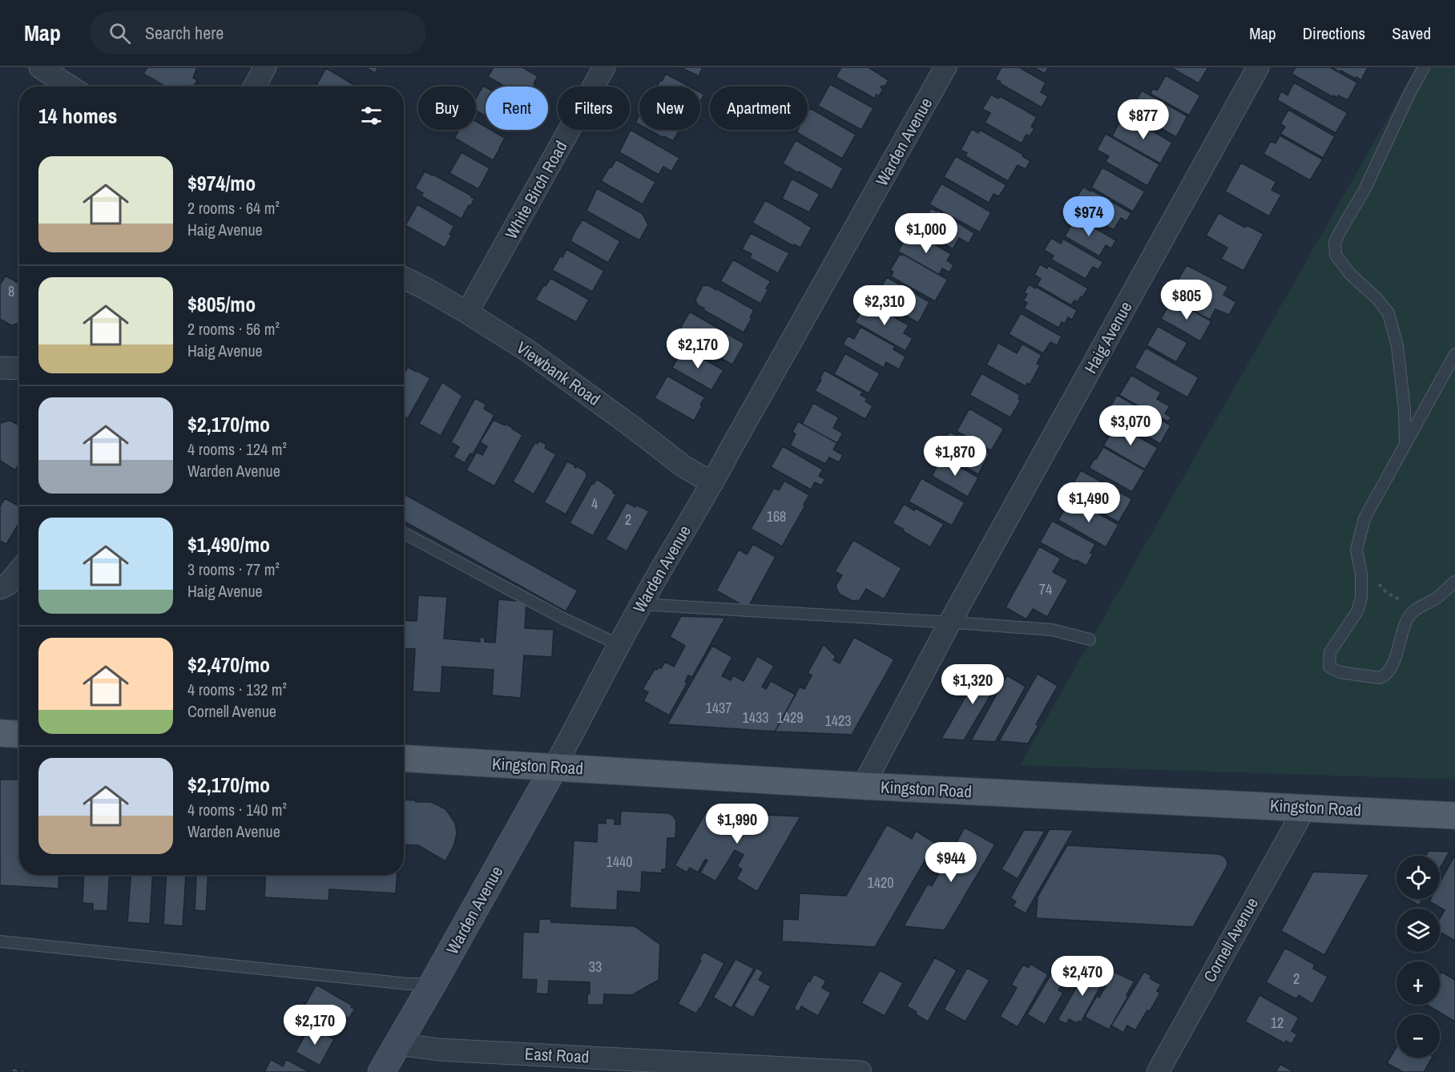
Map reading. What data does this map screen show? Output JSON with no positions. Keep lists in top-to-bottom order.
{
  "streets": {
    "main road": ["Warden Avenue", "Kingston Road"],
    "street": [
      "White Birch Road",
      "Haig Avenue",
      "Viewbank Road",
      "Cornell Avenue",
      "East Road"
    ]
  },
  "crossings": [
    ["Warden Avenue", "Viewbank Road"],
    ["Warden Avenue", "Kingston Road"],
    ["Warden Avenue", "East Road"],
    ["White Birch Road", "Viewbank Road"],
    ["Haig Avenue", "Kingston Road"],
    ["Kingston Road", "Cornell Avenue"]
  ],
  "house_numbers": [
    "8",
    "4",
    "168",
    "2",
    "74",
    "1437",
    "1433",
    "1429",
    "1423",
    "1440",
    "1420",
    "33",
    "2",
    "12"
  ],
  "page": {
    "header": "Map",
    "search": "Search here",
    "nav": ["Map", "Directions", "Saved"],
    "chip": [
      "Buy",
      "Rent",
      "Filters",
      "New",
      "Apartment"
    ],
    "heading": "14 homes",
    "price": [
      "$877",
      "$974",
      "$1,000",
      "$805",
      "$2,310",
      "$2,170",
      "$3,070",
      "$1,870",
      "$1,490",
      "$1,320",
      "$1,990",
      "$944",
      "$2,470",
      "$2,170"
    ],
    "list": [
      {
        "name": "$974/mo",
        "note": "2 rooms · 64 m² · Haig Avenue"
      },
      {
        "name": "$805/mo",
        "note": "2 rooms · 56 m² · Haig Avenue"
      },
      {
        "name": "$2,170/mo",
        "note": "4 rooms · 124 m² · Warden Avenue"
      },
      {
        "name": "$1,490/mo",
        "note": "3 rooms · 77 m² · Haig Avenue"
      },
      {
        "name": "$2,470/mo",
        "note": "4 rooms · 132 m² · Cornell Avenue"
      },
      {
        "name": "$2,170/mo",
        "note": "4 rooms · 140 m² · Warden Avenue"
      }
    ],
    "map_buttons": ["+", "−"]
  }
}
